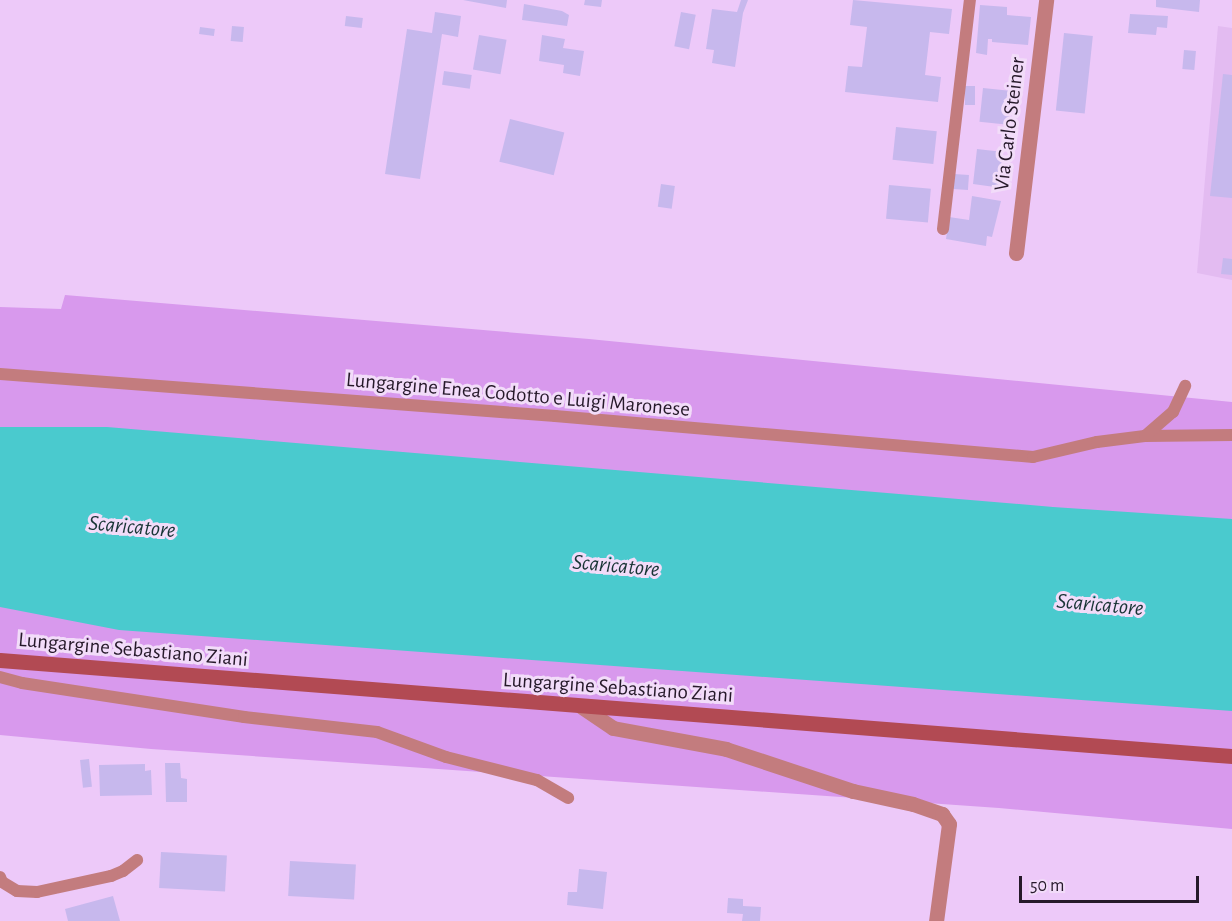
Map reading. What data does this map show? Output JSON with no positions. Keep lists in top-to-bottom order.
{
  "streets": {
    "street": ["Via Carlo Steiner", "Lungargine Sebastiano Ziani"],
    "lane": ["Lungargine Enea Codotto e Luigi Maronese"]
  },
  "water": ["Scaricatore"],
  "scale_bar": "50 m"
}
